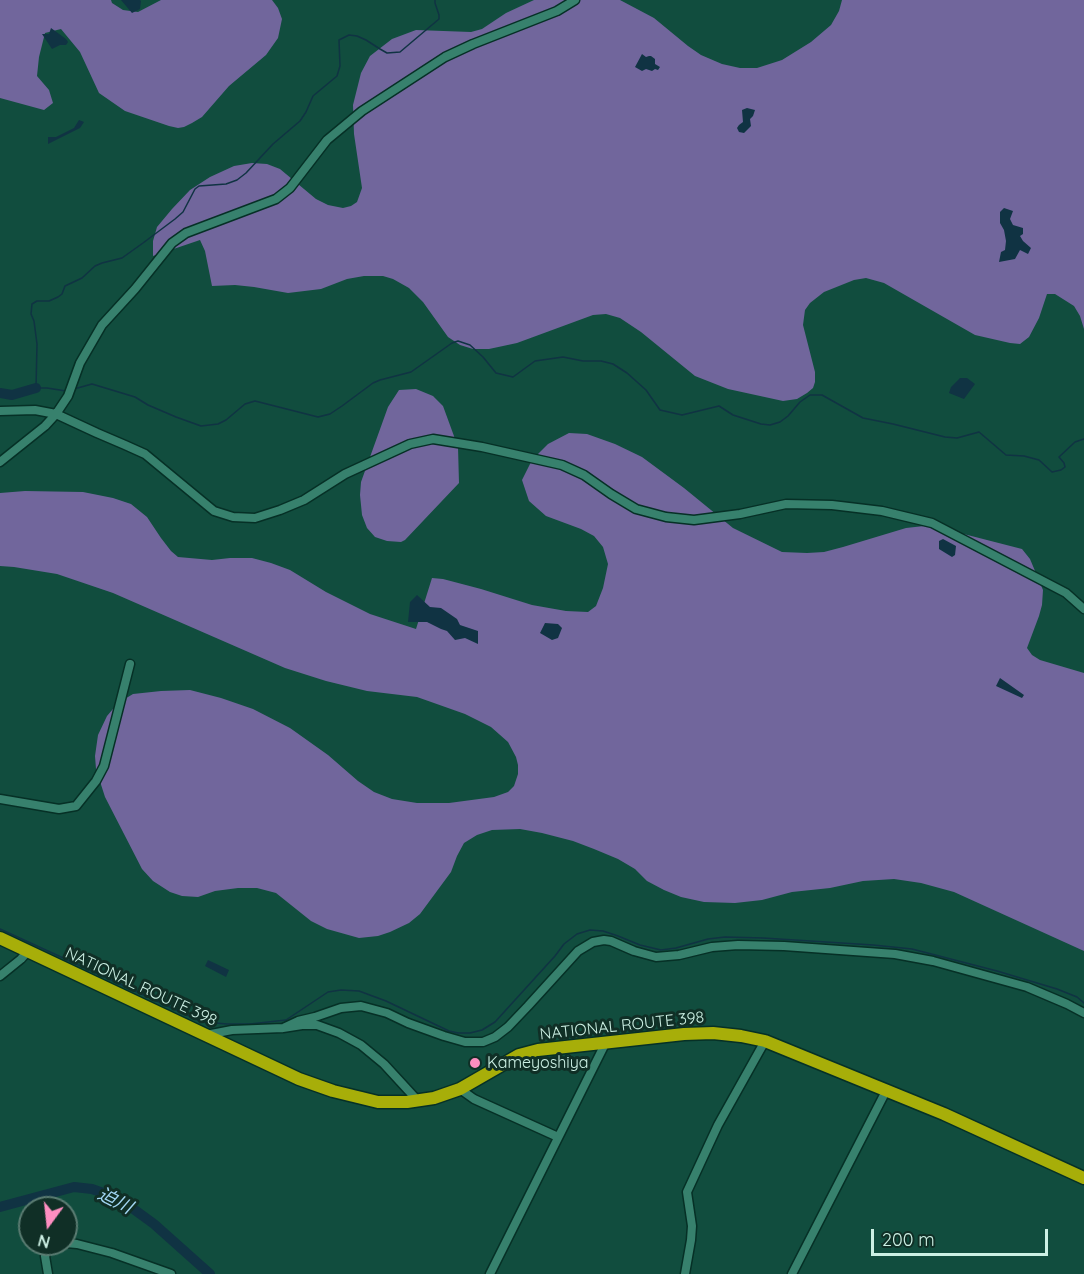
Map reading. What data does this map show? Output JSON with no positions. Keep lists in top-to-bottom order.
{
  "streets": {
    "highway": ["NATIONAL ROUTE 398"]
  },
  "water": ["迫川"],
  "places": ["Kameyoshiya"],
  "scale_bar": "200 m",
  "north": "bottom"
}
